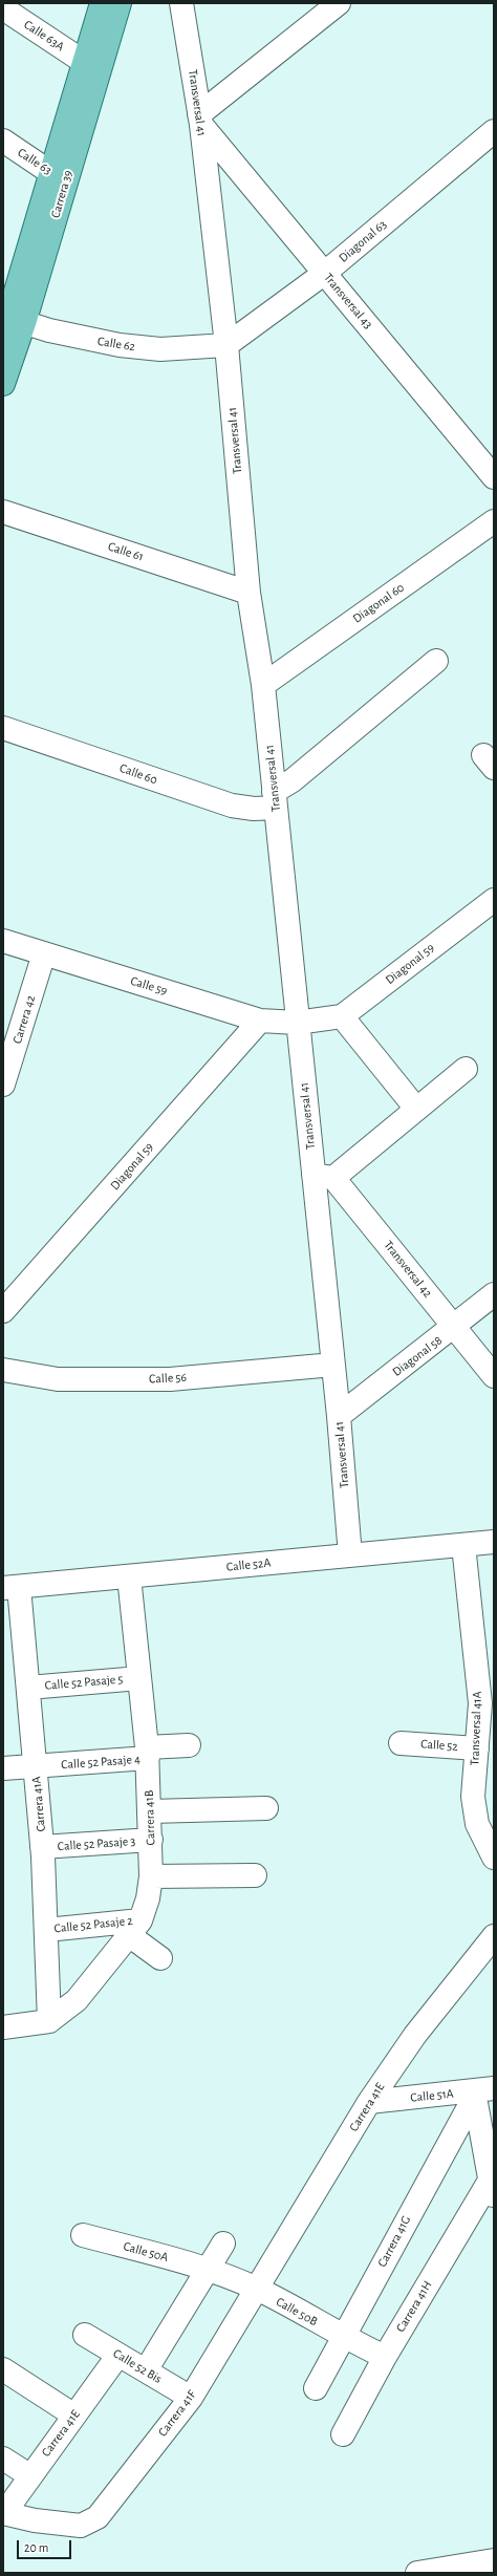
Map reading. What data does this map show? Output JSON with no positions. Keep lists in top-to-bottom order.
{
  "streets": {
    "main road": ["Carrera 39"],
    "street": [
      "Calle 63A",
      "Transversal 41",
      "Calle 63",
      "Diagonal 63",
      "Transversal 43",
      "Calle 62",
      "Calle 61",
      "Diagonal 60",
      "Calle 60",
      "Diagonal 59",
      "Calle 59",
      "Carrera 42",
      "Transversal 42",
      "Diagonal 58",
      "Calle 56",
      "Calle 52A",
      "Calle 52 Pasaje 5",
      "Transversal 41A",
      "Calle 52",
      "Calle 52 Pasaje 4",
      "Carrera 41A",
      "Carrera 41B",
      "Calle 52 Pasaje 3",
      "Calle 52 Pasaje 2",
      "Calle 51A",
      "Carrera 41E",
      "Carrera 41G",
      "Calle 50A",
      "Carrera 41H",
      "Calle 50B",
      "Calle 52 Bis",
      "Carrera 41F"
    ]
  },
  "crossings": [
    ["Calle 63A", "Carrera 39"],
    ["Transversal 41", "Diagonal 63"],
    ["Transversal 41", "Transversal 43"],
    ["Transversal 41", "Calle 62"],
    ["Transversal 41", "Calle 61"],
    ["Transversal 41", "Diagonal 60"],
    ["Transversal 41", "Calle 60"],
    ["Transversal 41", "Diagonal 59"],
    ["Transversal 41", "Calle 59"],
    ["Transversal 41", "Transversal 42"],
    ["Transversal 41", "Diagonal 58"],
    ["Transversal 41", "Calle 56"],
    ["Transversal 41", "Calle 52A"],
    ["Calle 63", "Carrera 39"],
    ["Carrera 39", "Calle 62"],
    ["Diagonal 63", "Transversal 43"],
    ["Diagonal 63", "Calle 62"],
    ["Diagonal 59", "Calle 59"],
    ["Calle 59", "Carrera 42"],
    ["Transversal 42", "Diagonal 58"],
    ["Calle 52A", "Transversal 41A"],
    ["Calle 52A", "Carrera 41A"],
    ["Calle 52A", "Carrera 41B"],
    ["Calle 52 Pasaje 5", "Carrera 41A"],
    ["Calle 52 Pasaje 5", "Carrera 41B"],
    ["Transversal 41A", "Calle 52"],
    ["Calle 52 Pasaje 4", "Carrera 41A"],
    ["Calle 52 Pasaje 4", "Carrera 41B"],
    ["Carrera 41A", "Carrera 41B"],
    ["Carrera 41A", "Calle 52 Pasaje 3"],
    ["Carrera 41A", "Calle 52 Pasaje 2"],
    ["Carrera 41B", "Calle 52 Pasaje 3"],
    ["Carrera 41B", "Calle 52 Pasaje 2"],
    ["Calle 51A", "Carrera 41E"],
    ["Calle 51A", "Carrera 41G"],
    ["Carrera 41E", "Calle 50B"],
    ["Carrera 41E", "Calle 52 Bis"],
    ["Carrera 41E", "Carrera 41F"],
    ["Carrera 41G", "Calle 50B"],
    ["Calle 50A", "Calle 50B"],
    ["Carrera 41H", "Calle 50B"],
    ["Calle 50B", "Carrera 41F"],
    ["Calle 52 Bis", "Carrera 41F"]
  ],
  "scale_bar": "20 m"
}
